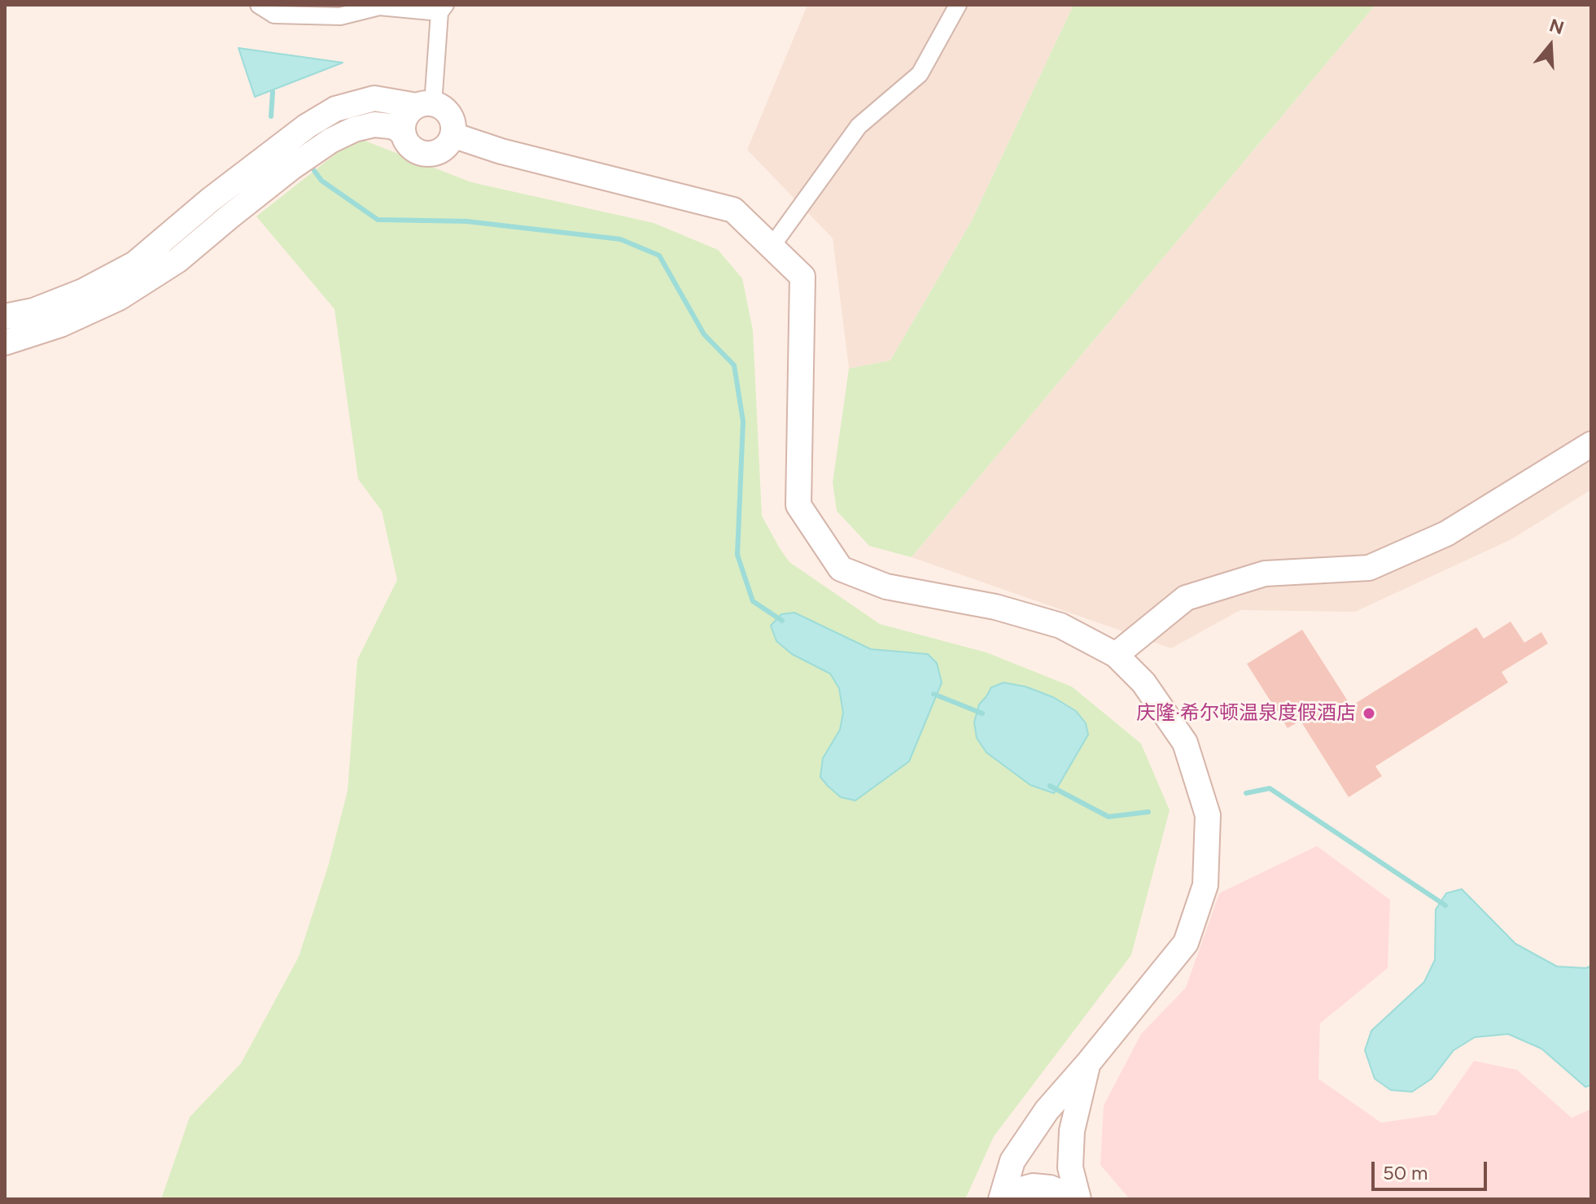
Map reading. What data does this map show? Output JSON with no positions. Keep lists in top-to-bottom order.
{
  "places": ["庆隆·希尔顿温泉度假酒店"],
  "scale_bar": "50 m",
  "north": "top"
}
